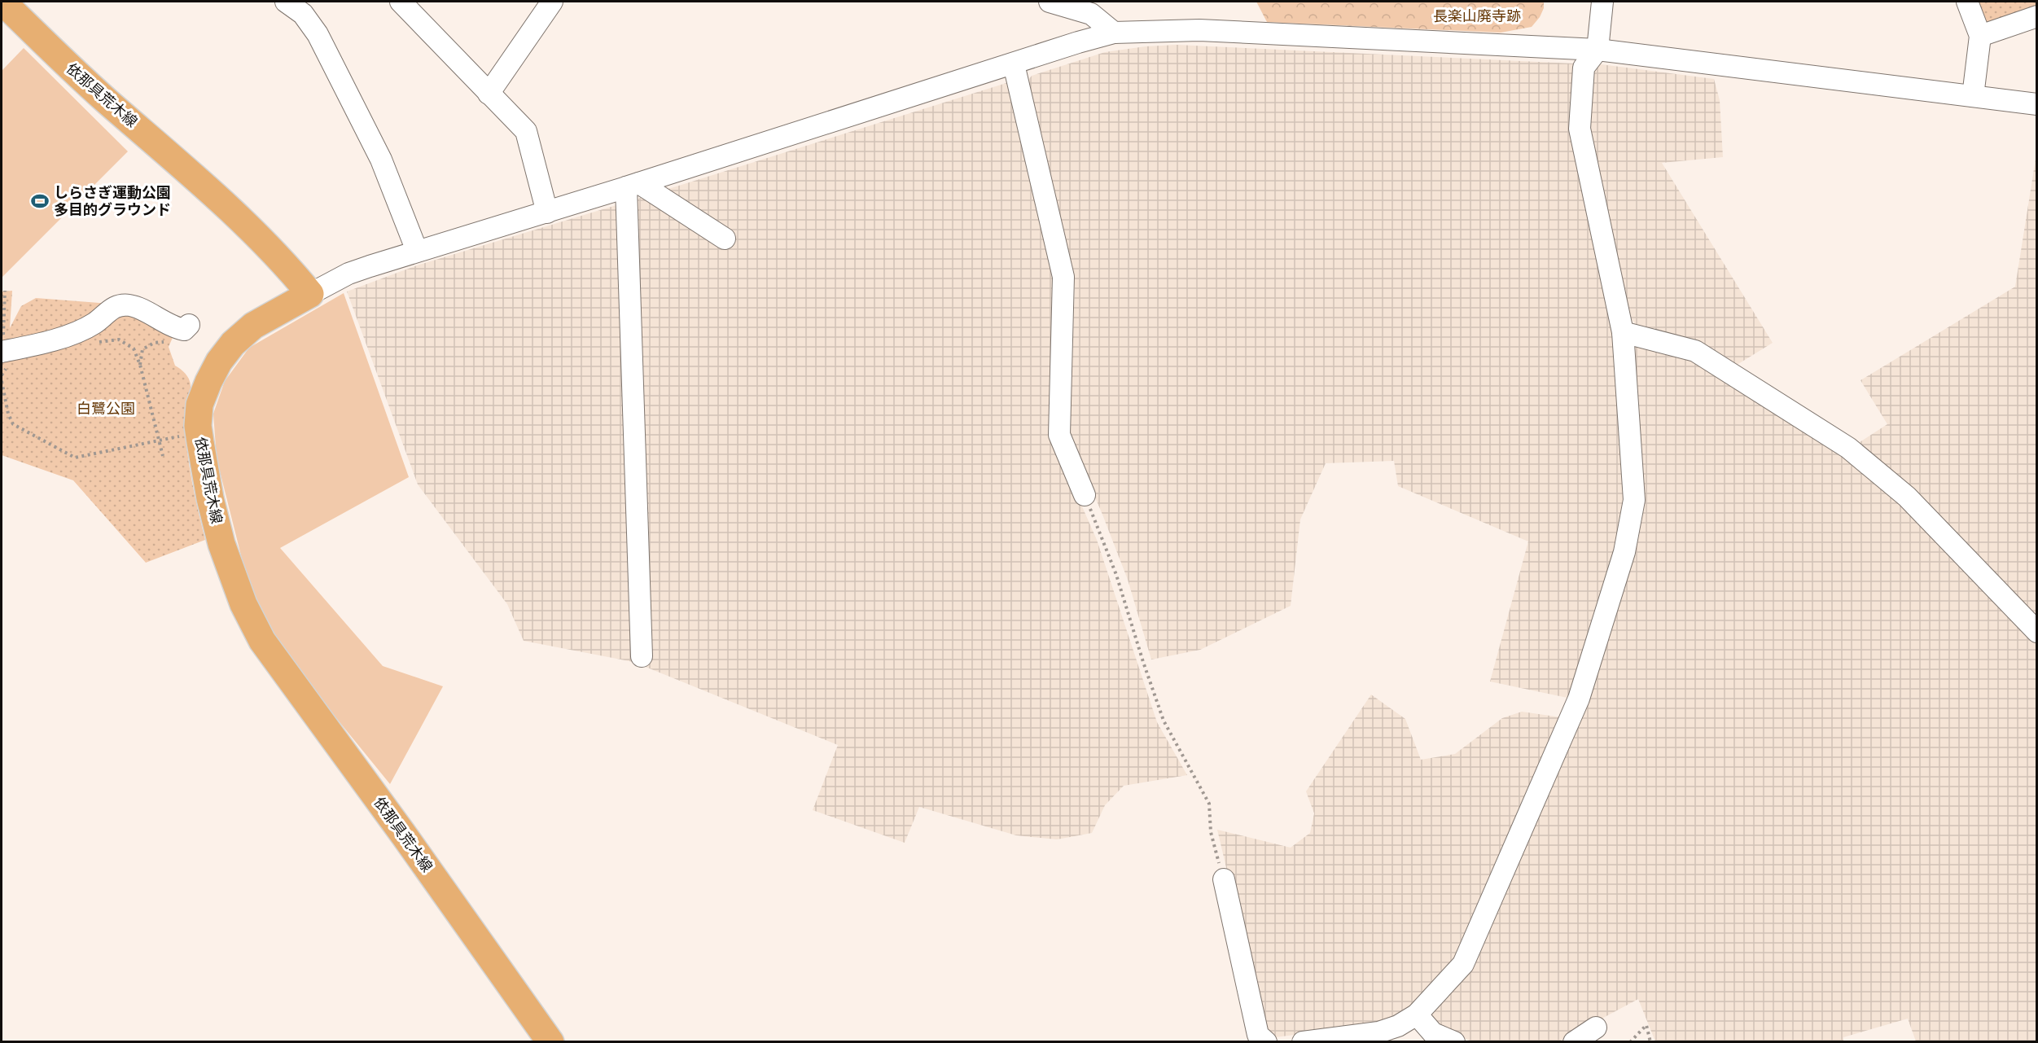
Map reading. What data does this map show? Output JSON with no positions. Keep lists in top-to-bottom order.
{
  "streets": {
    "main road": ["依那具荒木線"]
  },
  "parks": ["長楽山廃寺跡", "白鷺公園"],
  "places": {
    "sports": ["しらさぎ運動公園 多目的グラウンド"]
  }
}
